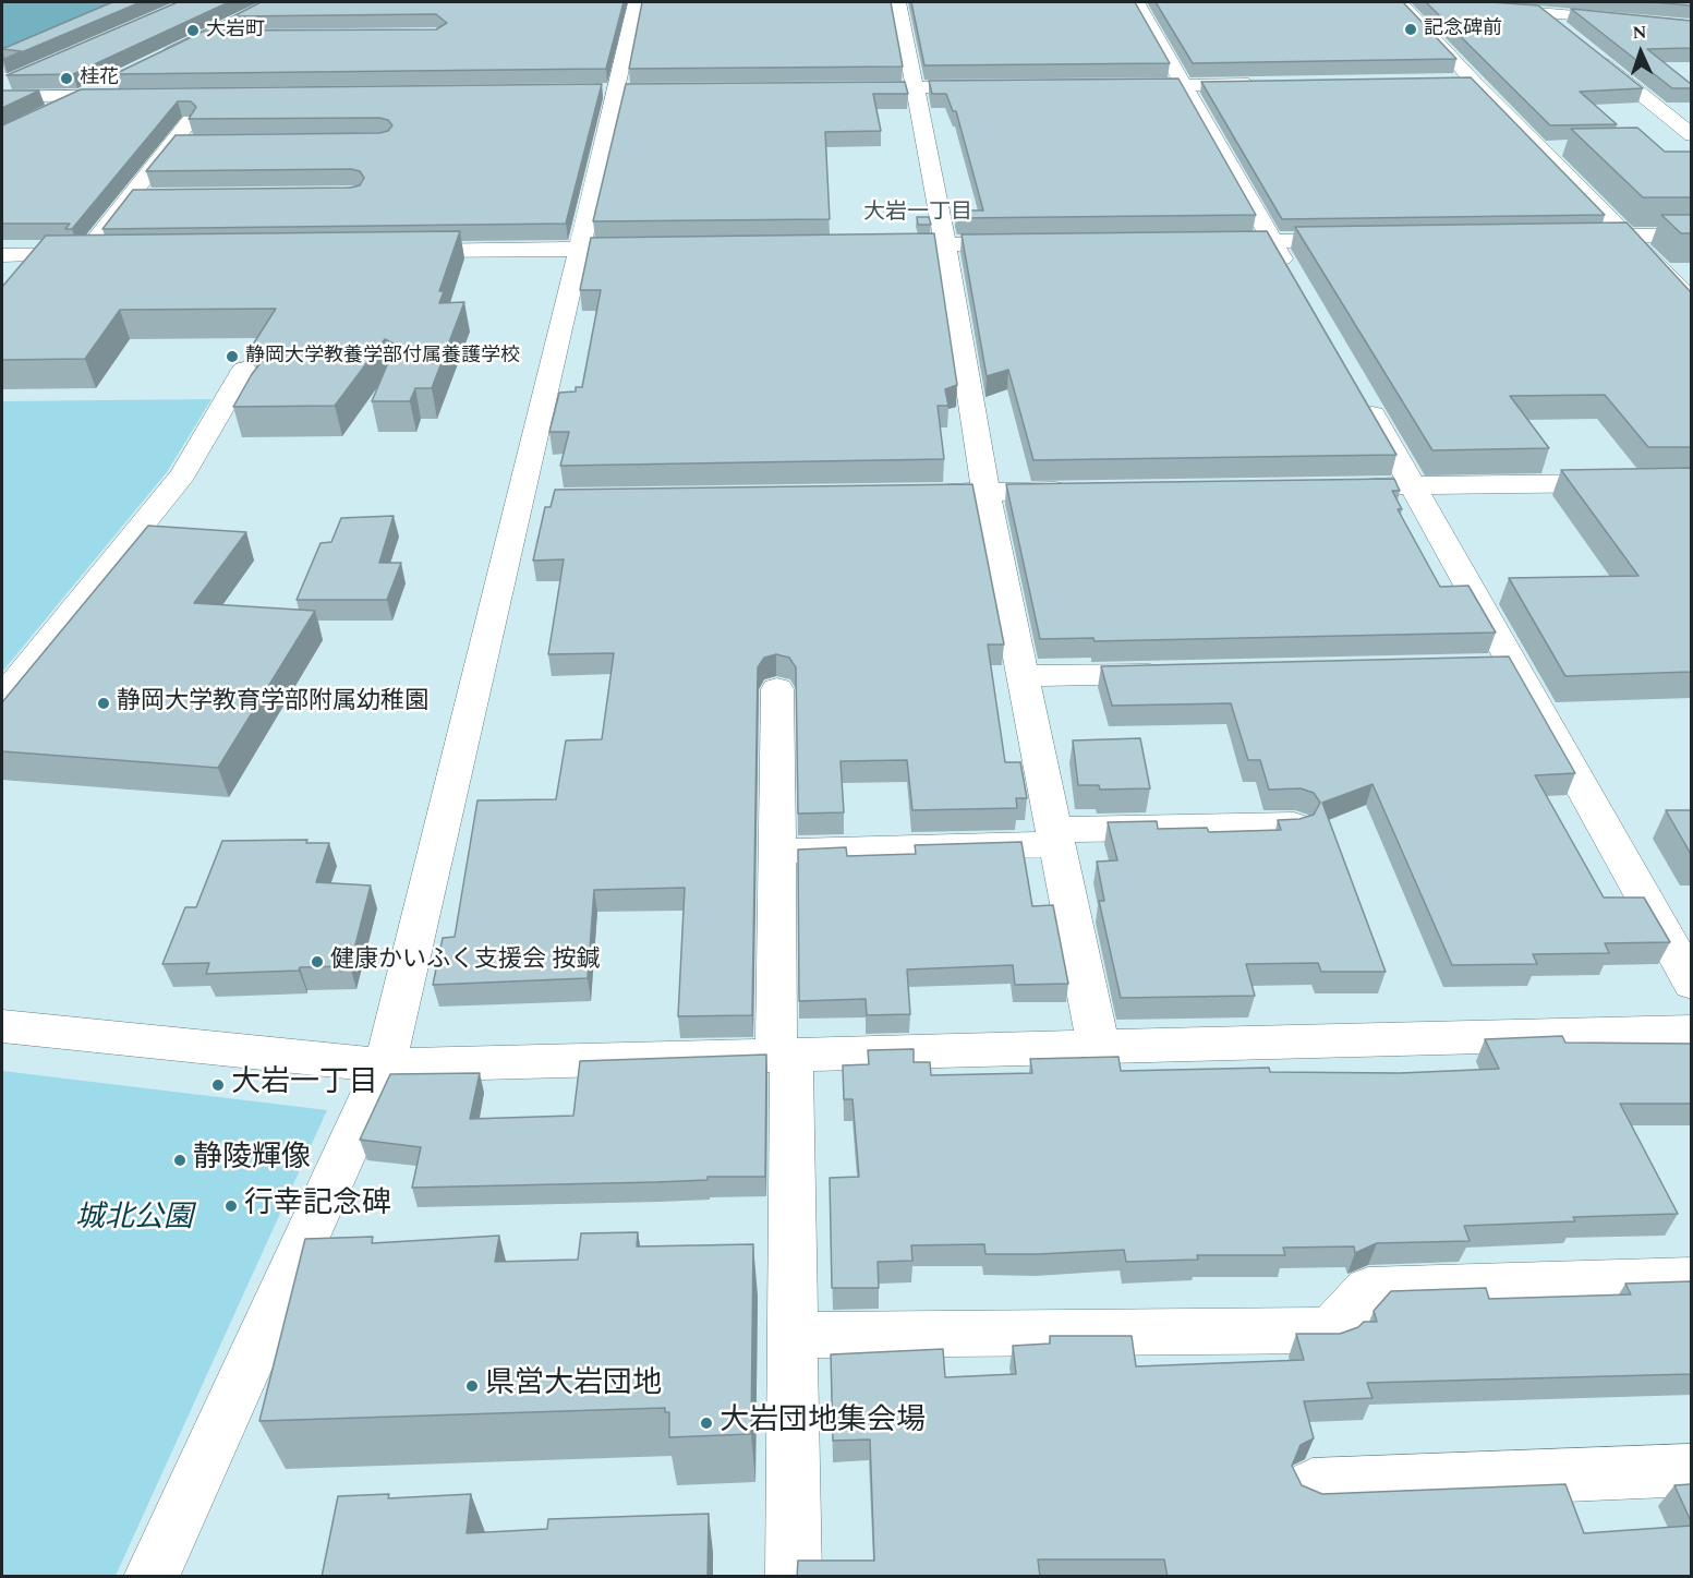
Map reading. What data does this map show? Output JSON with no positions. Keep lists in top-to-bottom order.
{
  "districts": ["大岩一丁目"],
  "parks": ["城北公園"],
  "places": [
    "記念碑前",
    "大岩町",
    "桂花",
    "静岡大学教養学部付属養護学校",
    "静岡大学教育学部附属幼稚園",
    "健康かいふく支援会 按鍼",
    "大岩一丁目",
    "静陵輝像",
    "行幸記念碑",
    "県営大岩団地",
    "大岩団地集会場"
  ],
  "north": "top"
}
